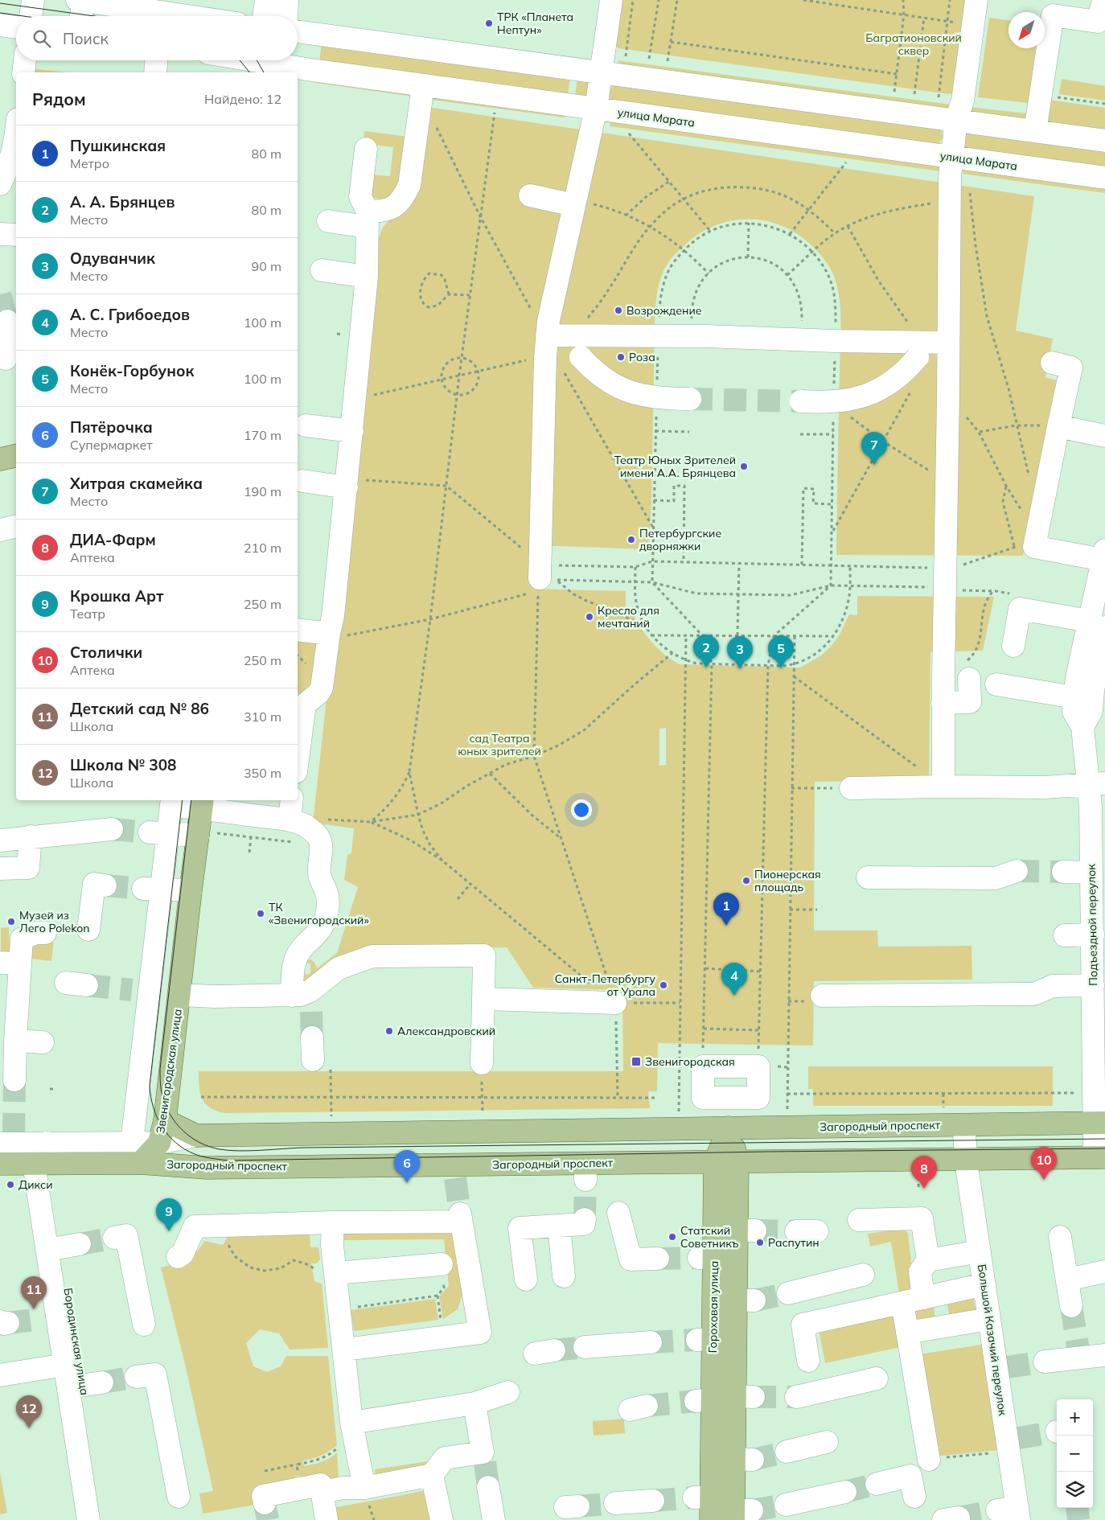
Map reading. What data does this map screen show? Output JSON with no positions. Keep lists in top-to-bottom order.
{
  "streets": {
    "main road": ["Звенигородская улица", "Загородный проспект", "Гороховая улица"],
    "street": [
      "улица Марата",
      "Подъездной переулок",
      "Большой Казачий переулок",
      "Бородинская улица"
    ]
  },
  "crossings": [
    ["Подъездной переулок", "Загородный проспект"],
    ["Звенигородская улица", "Загородный проспект"],
    ["Загородный проспект", "Гороховая улица"],
    ["Загородный проспект", "Большой Казачий переулок"],
    ["Загородный проспект", "Бородинская улица"]
  ],
  "parks": ["Багратионовский сквер", "сад Театра юных зрителей"],
  "places": {
    "other": [
      "ТРК «Планета Нептун»",
      "Возрождение",
      "Роза",
      "Театр Юных Зрителей имени А.А. Брянцева",
      "Петербургские дворняжки",
      "Кресло для мечтаний",
      "Пионерская площадь",
      "ТК «Звенигородский»",
      "Музей из Лего Polekon",
      "Санкт-Петербургу от Урала",
      "Александровский",
      "Дикси",
      "Статский Советникъ",
      "Распутин"
    ],
    "transit": ["Звенигородская"]
  },
  "north": "bottom left",
  "page": {
    "search": "Поиск",
    "heading": ["Рядом", "Найдено: 12"],
    "list": [
      {
        "mark": "1",
        "name": "Пушкинская",
        "note": "Метро",
        "value": "80 m"
      },
      {
        "mark": "2",
        "name": "А. А. Брянцев",
        "note": "Место",
        "value": "80 m"
      },
      {
        "mark": "3",
        "name": "Одуванчик",
        "note": "Место",
        "value": "90 m"
      },
      {
        "mark": "4",
        "name": "А. С. Грибоедов",
        "note": "Место",
        "value": "100 m"
      },
      {
        "mark": "5",
        "name": "Конёк-Горбунок",
        "note": "Место",
        "value": "100 m"
      },
      {
        "mark": "6",
        "name": "Пятёрочка",
        "note": "Супермаркет",
        "value": "170 m"
      },
      {
        "mark": "7",
        "name": "Хитрая скамейка",
        "note": "Место",
        "value": "190 m"
      },
      {
        "mark": "8",
        "name": "ДИА-Фарм",
        "note": "Аптека",
        "value": "210 m"
      },
      {
        "mark": "9",
        "name": "Крошка Арт",
        "note": "Театр",
        "value": "250 m"
      },
      {
        "mark": "10",
        "name": "Столички",
        "note": "Аптека",
        "value": "250 m"
      },
      {
        "mark": "11",
        "name": "Детский сад № 86",
        "note": "Школа",
        "value": "310 m"
      },
      {
        "mark": "12",
        "name": "Школа № 308",
        "note": "Школа",
        "value": "350 m"
      }
    ],
    "pins": [
      "7",
      "2",
      "5",
      "3",
      "1",
      "4",
      "10",
      "6",
      "8",
      "9",
      "11",
      "12"
    ],
    "map_buttons": ["+", "−"]
  }
}
